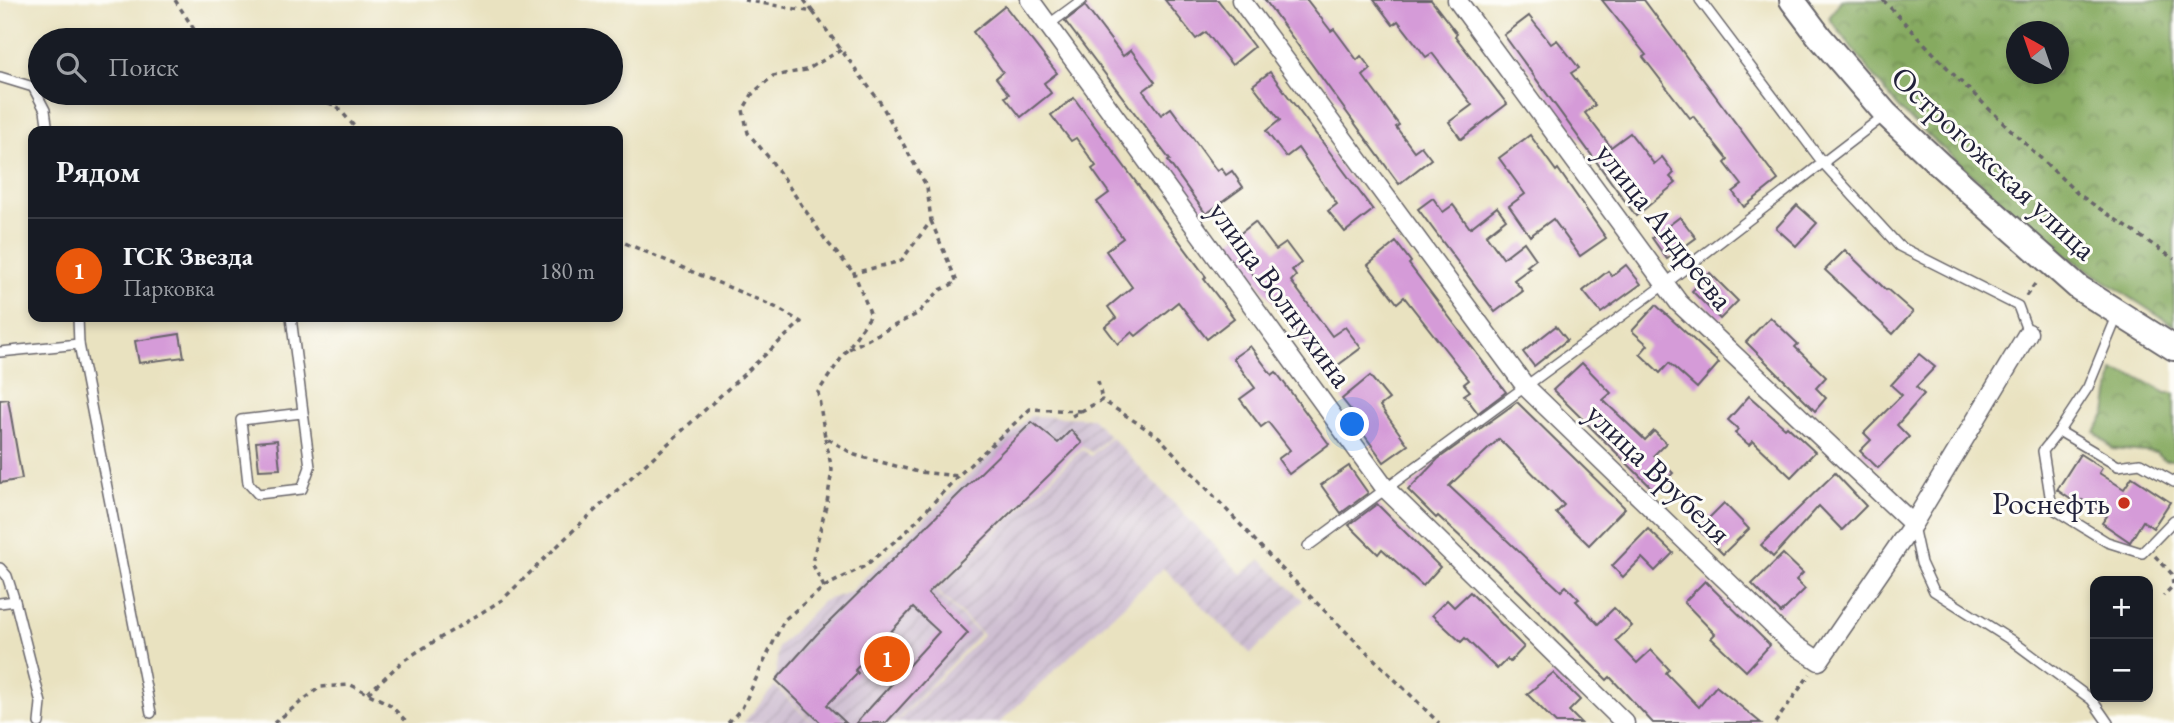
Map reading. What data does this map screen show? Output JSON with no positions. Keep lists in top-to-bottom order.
{
  "streets": {
    "street": [
      "Острогожская улица",
      "улица Андреева",
      "улица Волнухина",
      "улица Врубеля"
    ]
  },
  "places": ["Роснефть"],
  "north": "top left",
  "page": {
    "search": "Поиск",
    "heading": "Рядом",
    "list": [
      {
        "mark": "1",
        "name": "ГСК Звезда",
        "note": "Парковка",
        "value": "180 m"
      }
    ],
    "map_buttons": ["+", "−"],
    "pins": "1"
  }
}
